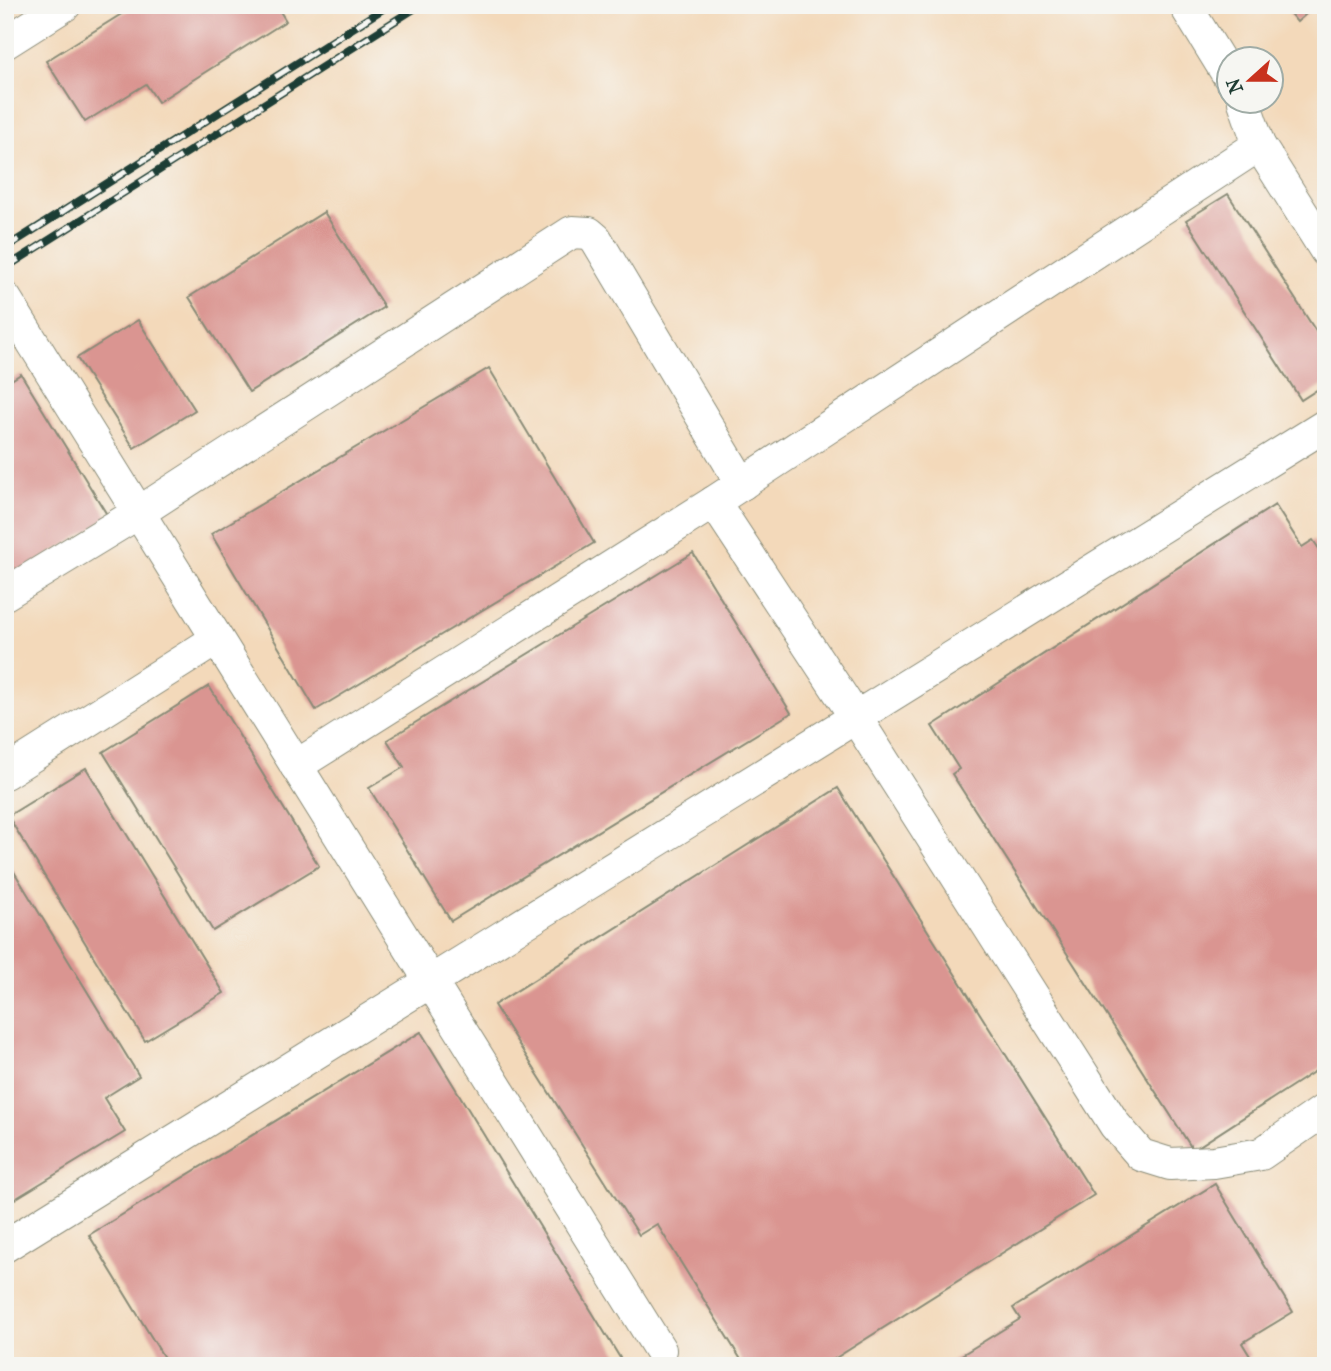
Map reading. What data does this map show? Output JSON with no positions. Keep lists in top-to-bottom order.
{
  "north": "left"
}
